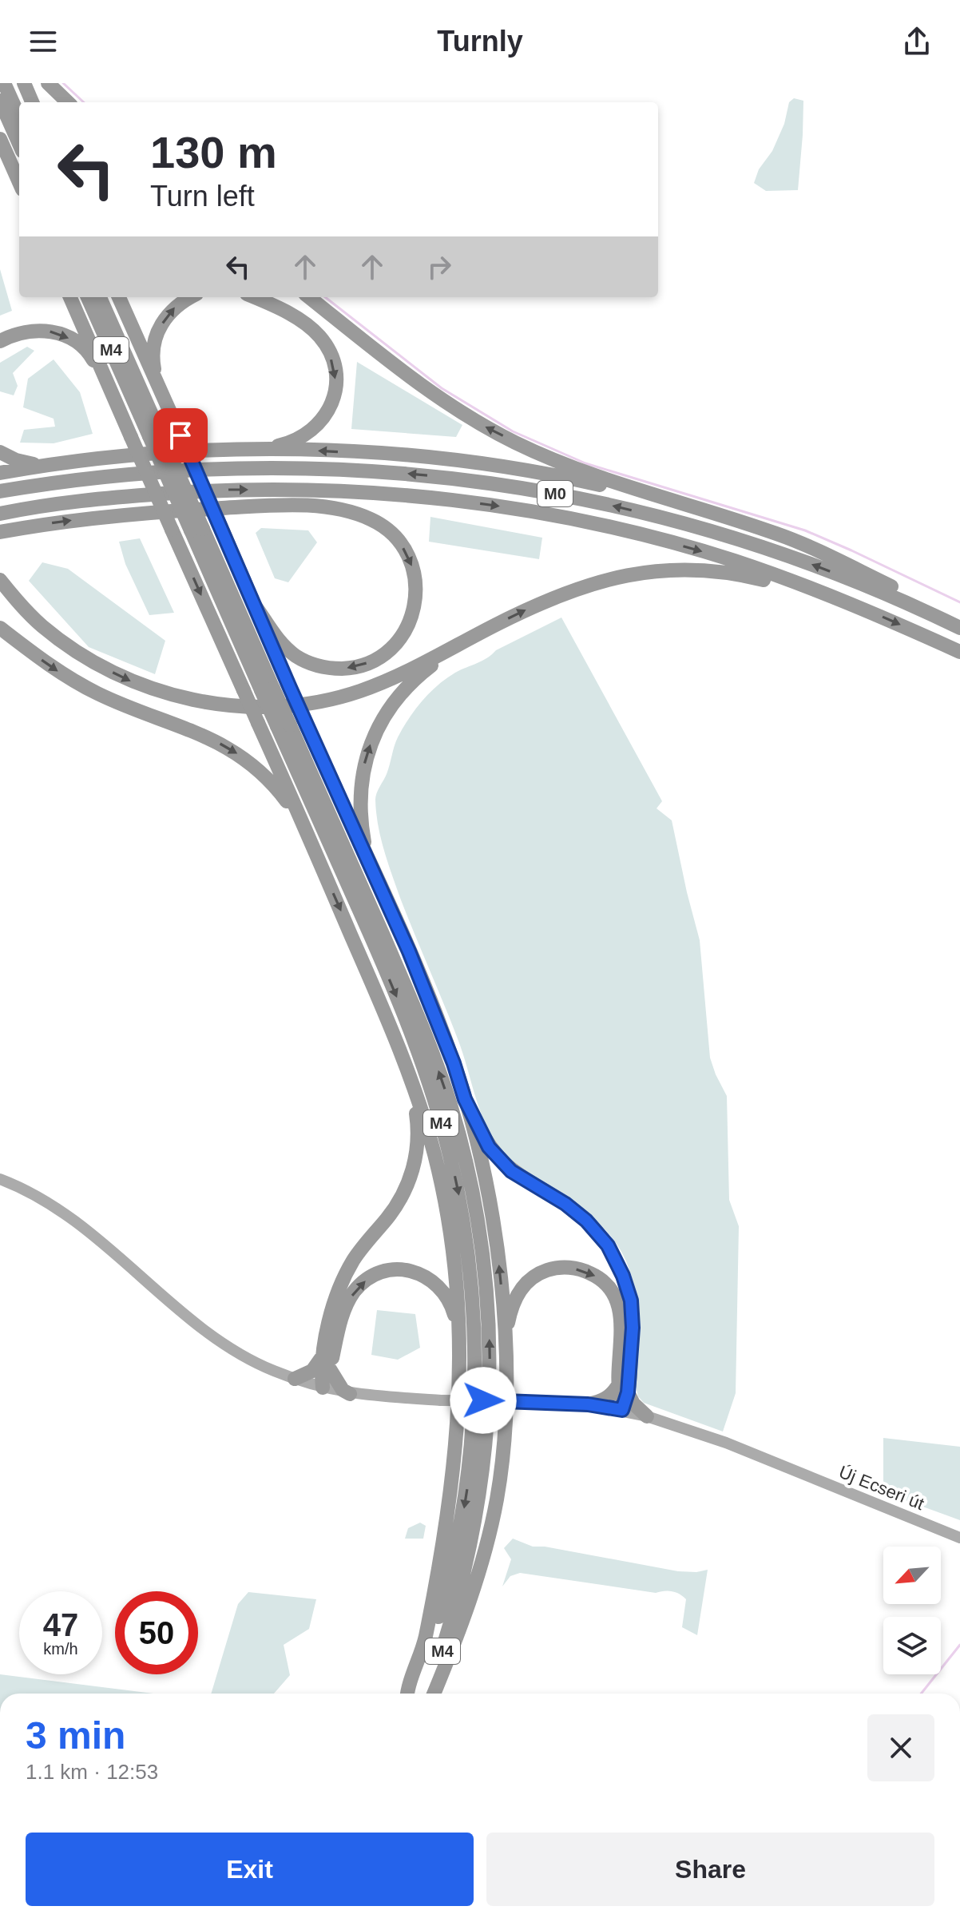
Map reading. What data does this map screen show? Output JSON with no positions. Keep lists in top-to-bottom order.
{
  "streets": {
    "highway": ["M4", "M0"],
    "main road": ["Új Ecseri út"]
  },
  "north": "bottom left",
  "page": {
    "header": "Turnly",
    "turn": ["130 m", "Turn left"],
    "speed": "47 km/h",
    "limit": "50",
    "heading": ["3 min", "1.1 km · 12:53"],
    "buttons": ["Exit", "Share"]
  }
}
